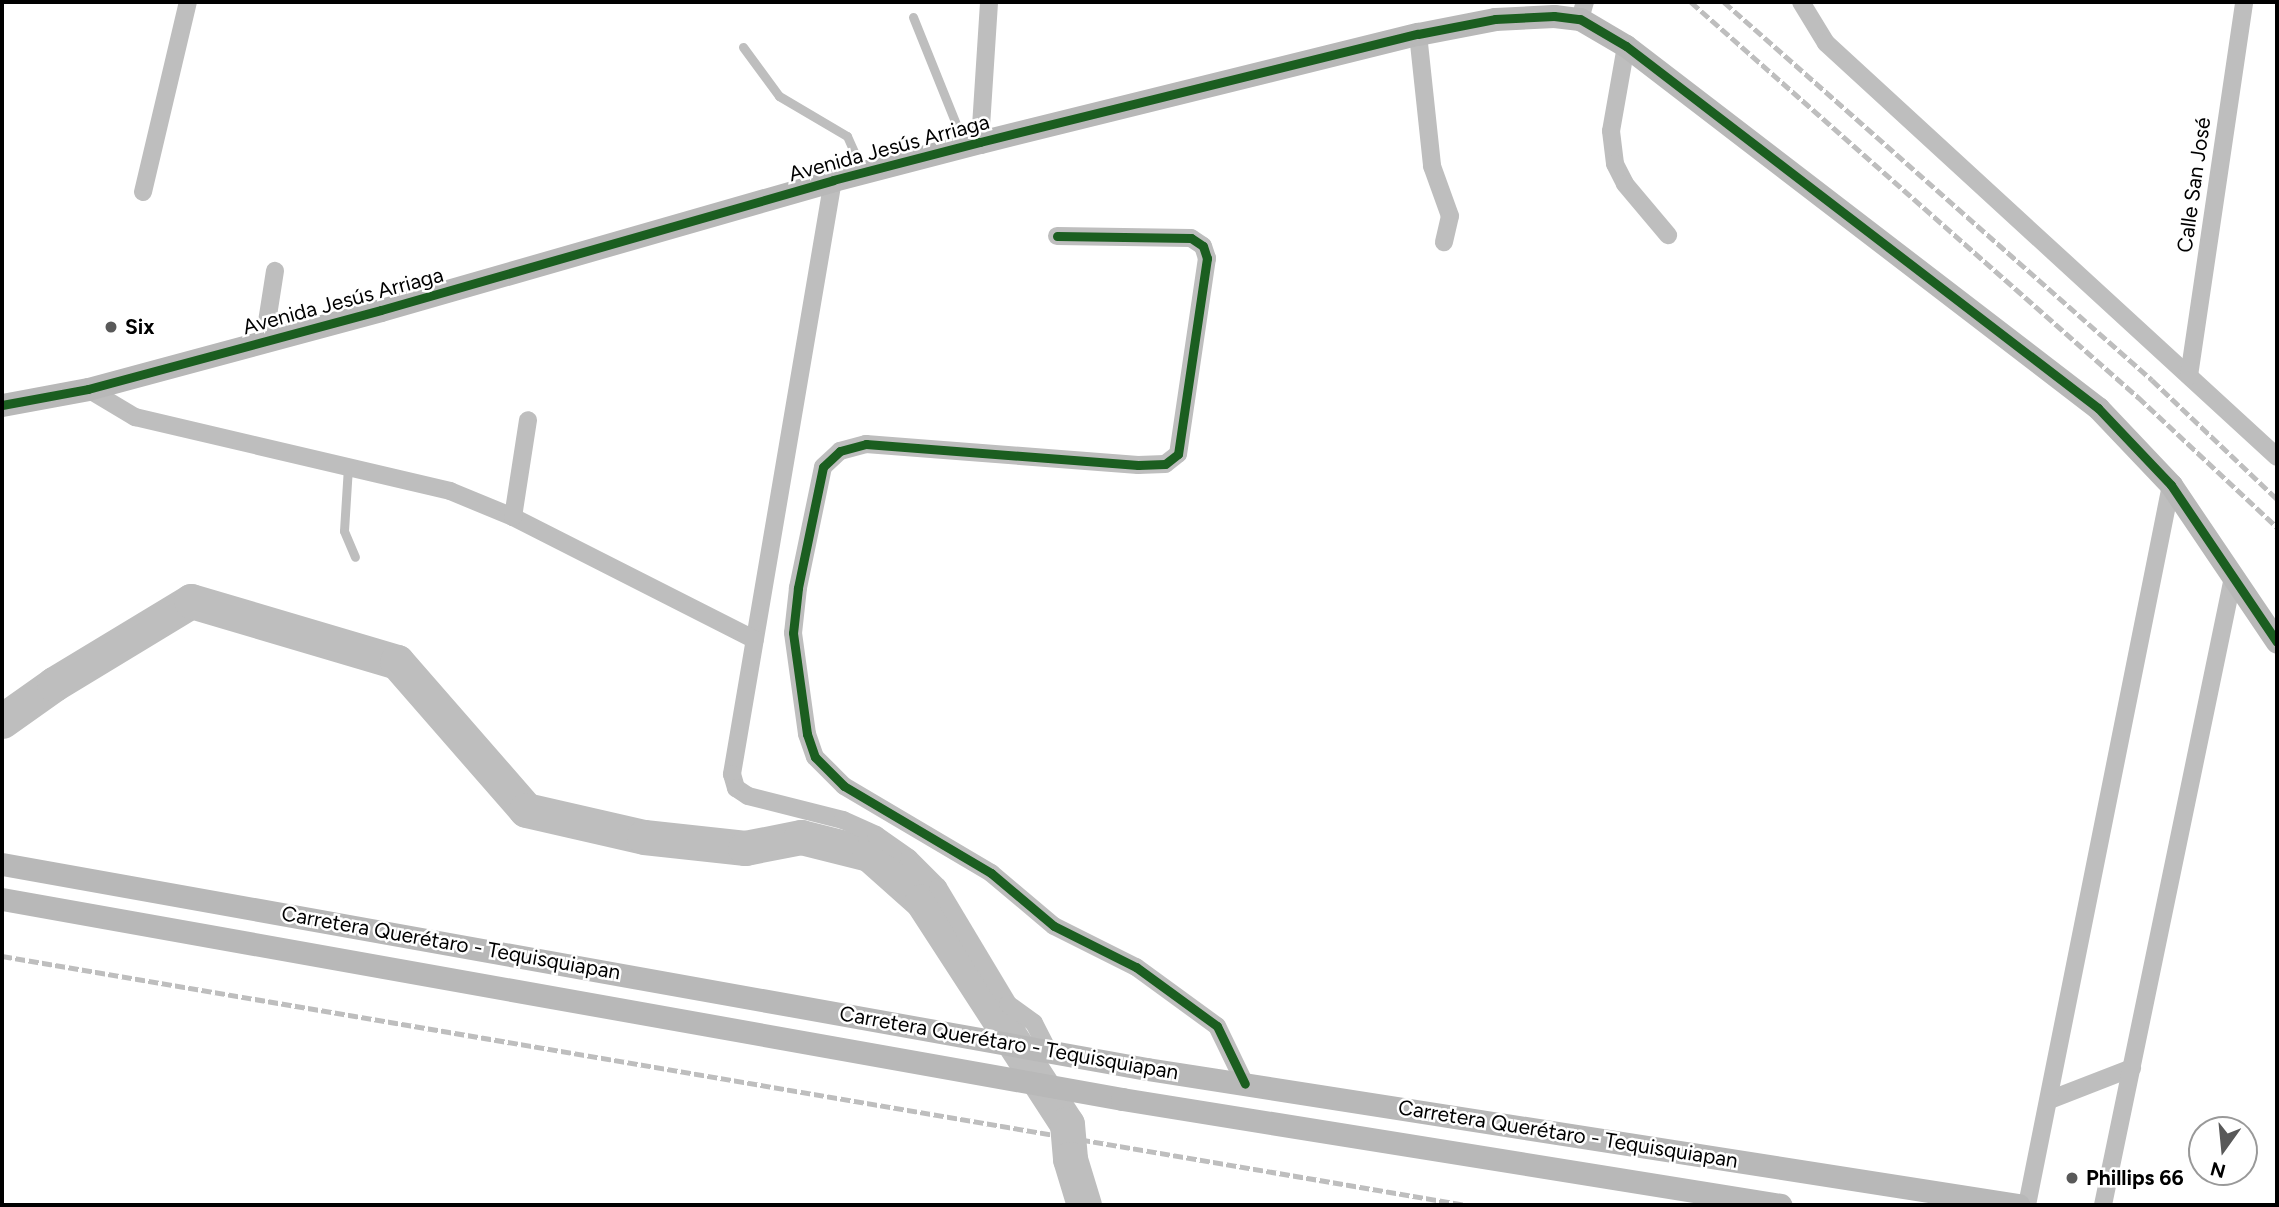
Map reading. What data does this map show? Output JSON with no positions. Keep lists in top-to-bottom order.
{
  "streets": {
    "main road": ["Avenida Jesús Arriaga", "Carretera Querétaro - Tequisquiapan"],
    "street": ["Calle San José"]
  },
  "places": ["Six", "Phillips 66"],
  "north": "bottom"
}
